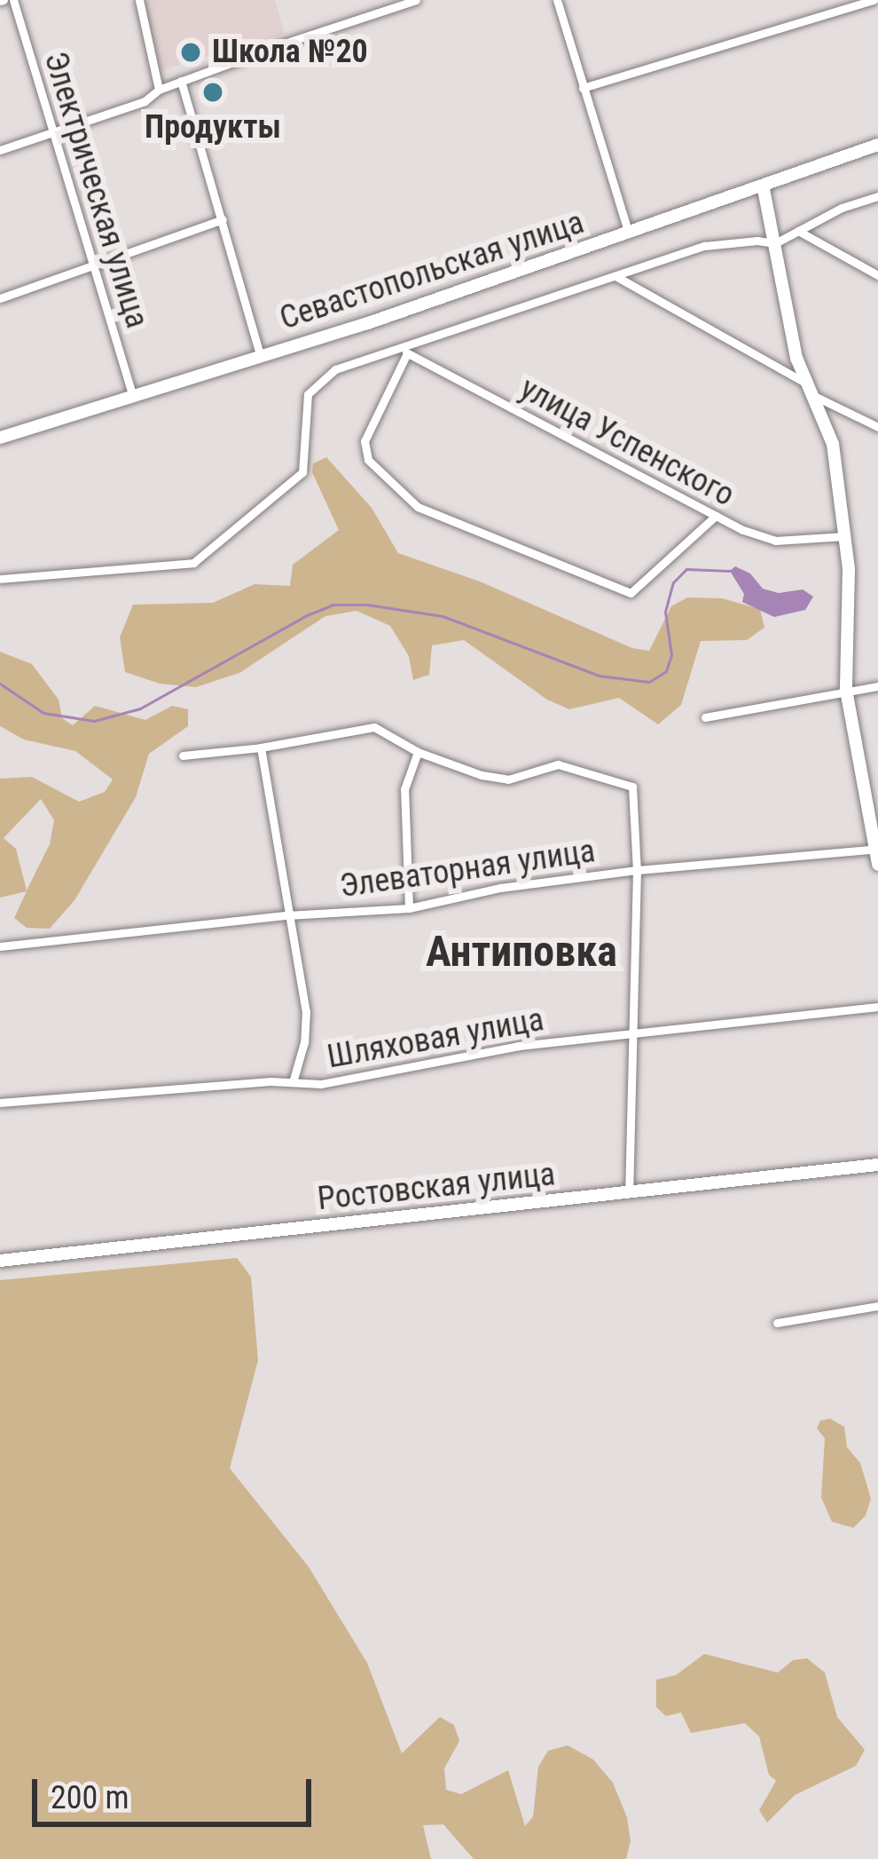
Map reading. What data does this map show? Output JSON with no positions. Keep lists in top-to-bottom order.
{
  "streets": {
    "street": [
      "Электрическая улица",
      "Севастопольская улица",
      "улица Успенского",
      "Элеваторная улица",
      "Шляховая улица",
      "Ростовская улица"
    ]
  },
  "crossings": [
    ["Электрическая улица", "Севастопольская улица"]
  ],
  "districts": ["Антиповка"],
  "places": ["Школа №20", "Продукты"],
  "scale_bar": "200 m"
}
